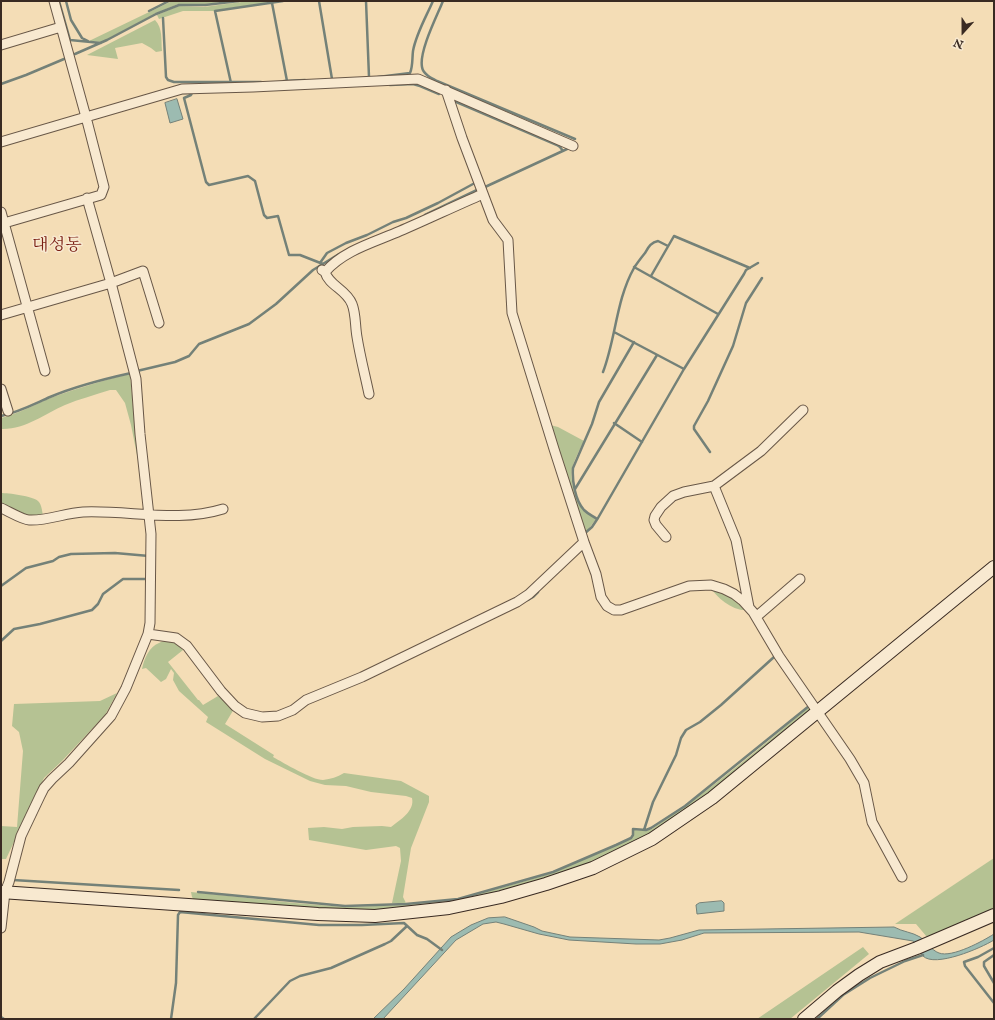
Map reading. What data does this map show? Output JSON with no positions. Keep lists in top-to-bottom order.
{
  "districts": ["대성동"],
  "north": "bottom"
}
